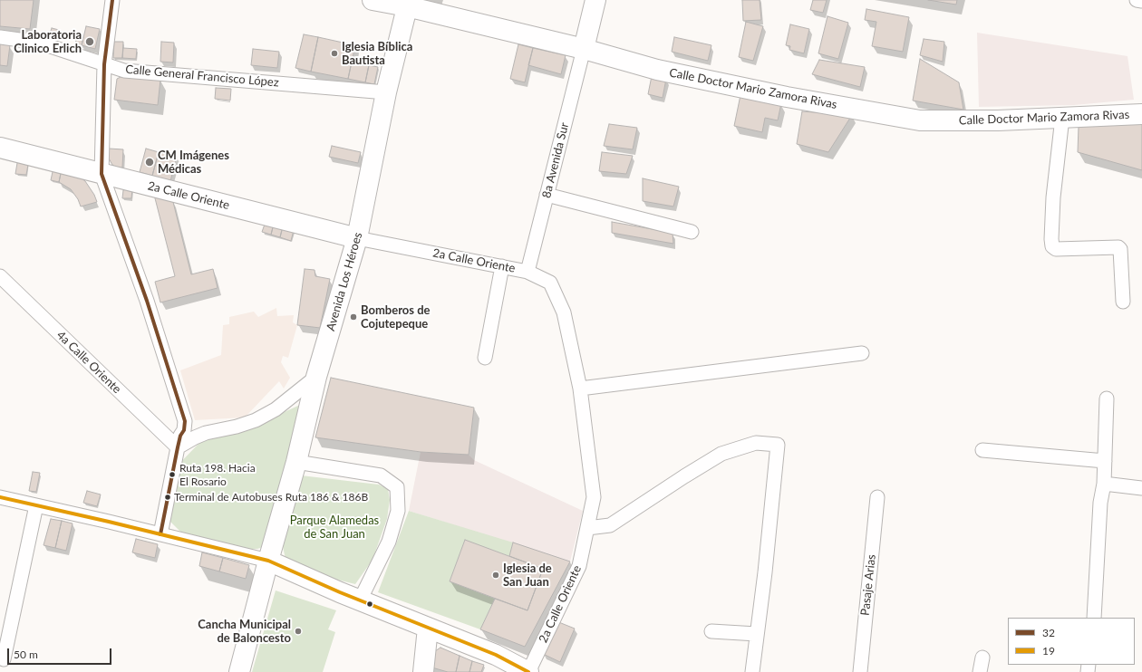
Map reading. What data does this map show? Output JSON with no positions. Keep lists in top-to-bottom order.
{
  "streets": {
    "street": [
      "Calle General Francisco López",
      "Calle Doctor Mario Zamora Rivas",
      "8a Avenida Sur",
      "2a Calle Oriente",
      "Avenida Los Héroes",
      "4a Calle Oriente",
      "Pasaje Arias"
    ]
  },
  "crossings": [
    ["Calle General Francisco López", "Avenida Los Héroes"],
    ["Calle Doctor Mario Zamora Rivas", "8a Avenida Sur"],
    ["Calle Doctor Mario Zamora Rivas", "Avenida Los Héroes"],
    ["8a Avenida Sur", "2a Calle Oriente"],
    ["2a Calle Oriente", "Avenida Los Héroes"]
  ],
  "parks": ["Parque Alamedas de San Juan"],
  "places": [
    "Laboratoria Clinico Erlich",
    "Iglesia Bíblica Bautista",
    "CM Imágenes Médicas",
    "Bomberos de Cojutepeque",
    "Ruta 198. Hacia El Rosario",
    "Terminal de Autobuses Ruta 186 & 186B",
    "Iglesia de San Juan",
    "Cancha Municipal de Baloncesto"
  ],
  "lines": ["transit line 32", "transit line 19"],
  "legend": ["32", "19"],
  "scale_bar": "50 m"
}
